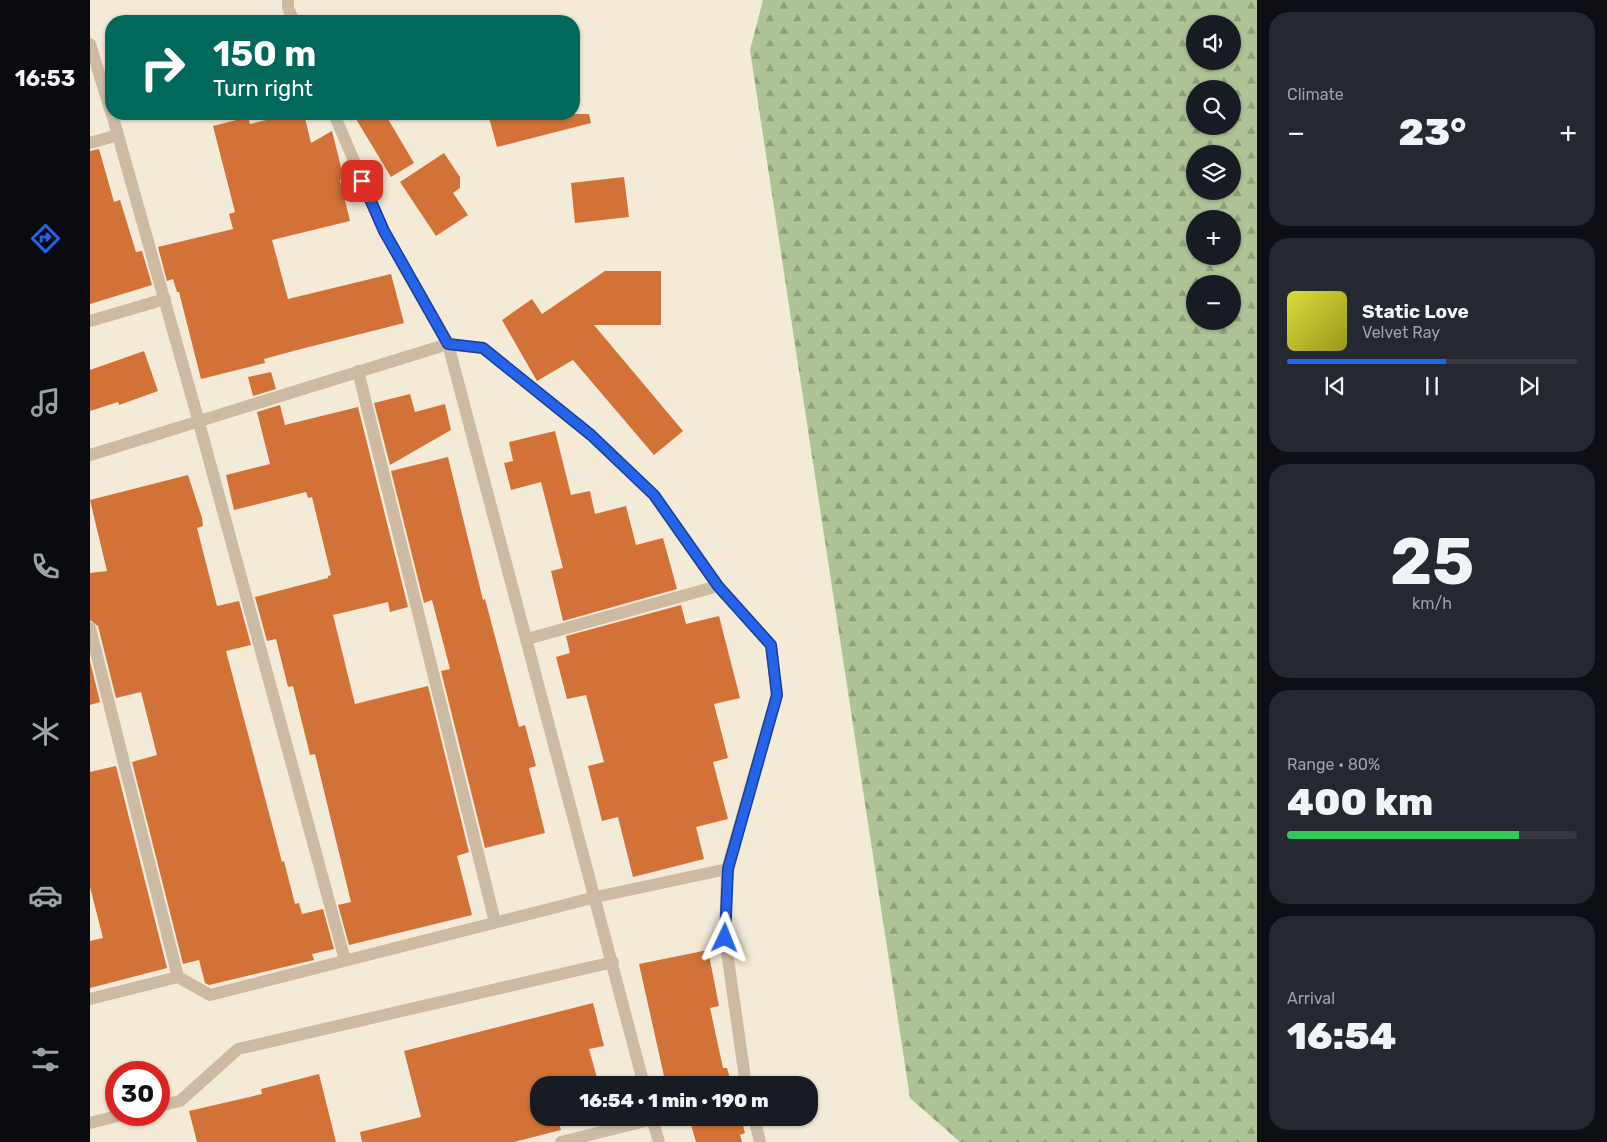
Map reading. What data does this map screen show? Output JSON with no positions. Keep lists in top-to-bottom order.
{
  "page": {
    "tabs": "16:53",
    "tile": [
      "Climate",
      ["25", "km/h"],
      ["Range · 80%", "400 km"],
      ["Arrival", "16:54"]
    ],
    "map_buttons": ["+", "−"],
    "turn": ["150 m", "Turn right"],
    "heat": ["−", "23°", "+"],
    "song": ["Static Love", "Velvet Ray"],
    "limit": "30",
    "trip": "16:54 · 1 min · 190 m"
  }
}
